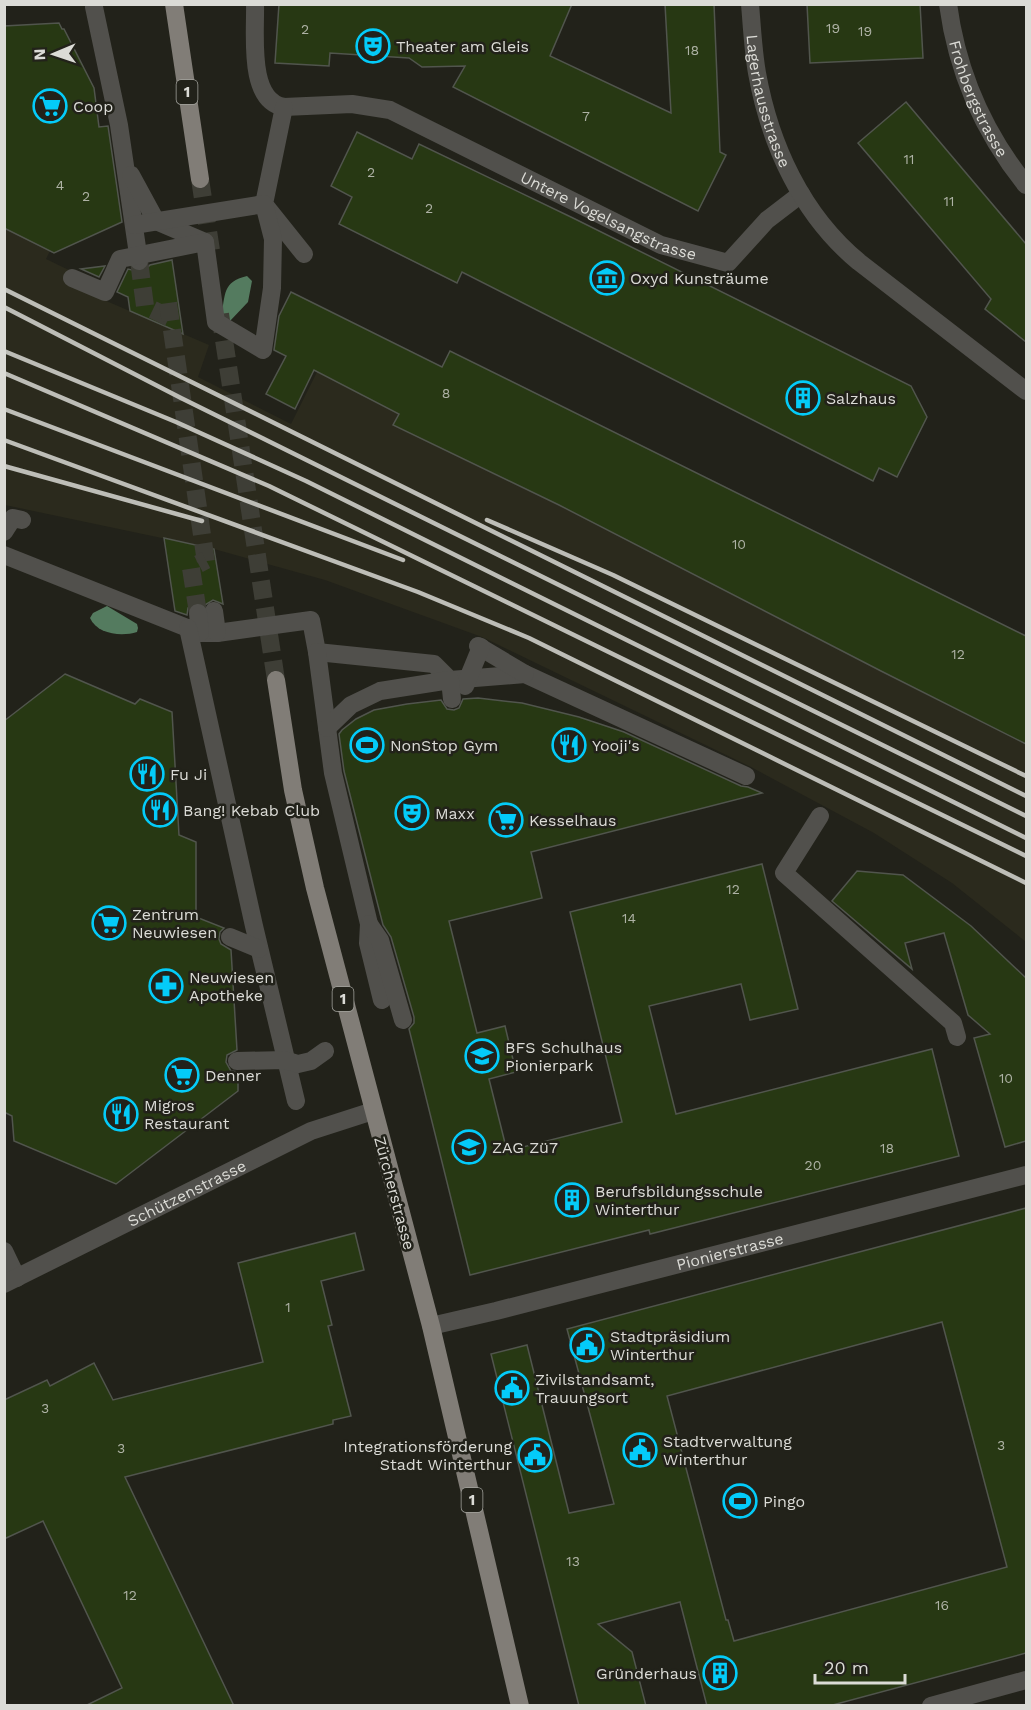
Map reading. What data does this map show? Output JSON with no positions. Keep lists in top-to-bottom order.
{
  "streets": {
    "main road": ["1", "Zürcherstrasse"],
    "street": [
      "Frohbergstrasse",
      "Lagerhausstrasse",
      "Untere Vogelsangstrasse",
      "Schützenstrasse",
      "Pionierstrasse"
    ]
  },
  "crossings": [
    ["Lagerhausstrasse", "Untere Vogelsangstrasse"],
    ["Schützenstrasse", "Zürcherstrasse"],
    ["Zürcherstrasse", "Pionierstrasse"]
  ],
  "places": {
    "theatre": ["Theater am Gleis", "Maxx"],
    "supermarket": [
      "Coop",
      "Kesselhaus",
      "Zentrum Neuwiesen",
      "Denner"
    ],
    "museum": ["Oxyd Kunsträume"],
    "building": ["Salzhaus", "Berufsbildungsschule Winterthur", "Gründerhaus"],
    "sports": ["NonStop Gym", "Pingo"],
    "restaurant": [
      "Yooji's",
      "Fu Ji",
      "Bang! Kebab Club",
      "Migros Restaurant"
    ],
    "pharmacy": ["Neuwiesen Apotheke"],
    "school or university": ["BFS Schulhaus Pionierpark", "ZAG Zü7"],
    "public building": [
      "Stadtpräsidium Winterthur",
      "Zivilstandsamt, Trauungsort",
      "Stadtverwaltung Winterthur",
      "Integrationsförderung Stadt Winterthur"
    ]
  },
  "house_numbers": [
    "19",
    "2",
    "19",
    "18",
    "7",
    "11",
    "2",
    "4",
    "2",
    "11",
    "2",
    "8",
    "10",
    "12",
    "12",
    "14",
    "10",
    "18",
    "20",
    "1",
    "3",
    "3",
    "3",
    "13",
    "12",
    "16"
  ],
  "scale_bar": "20 m",
  "north": "left"
}
